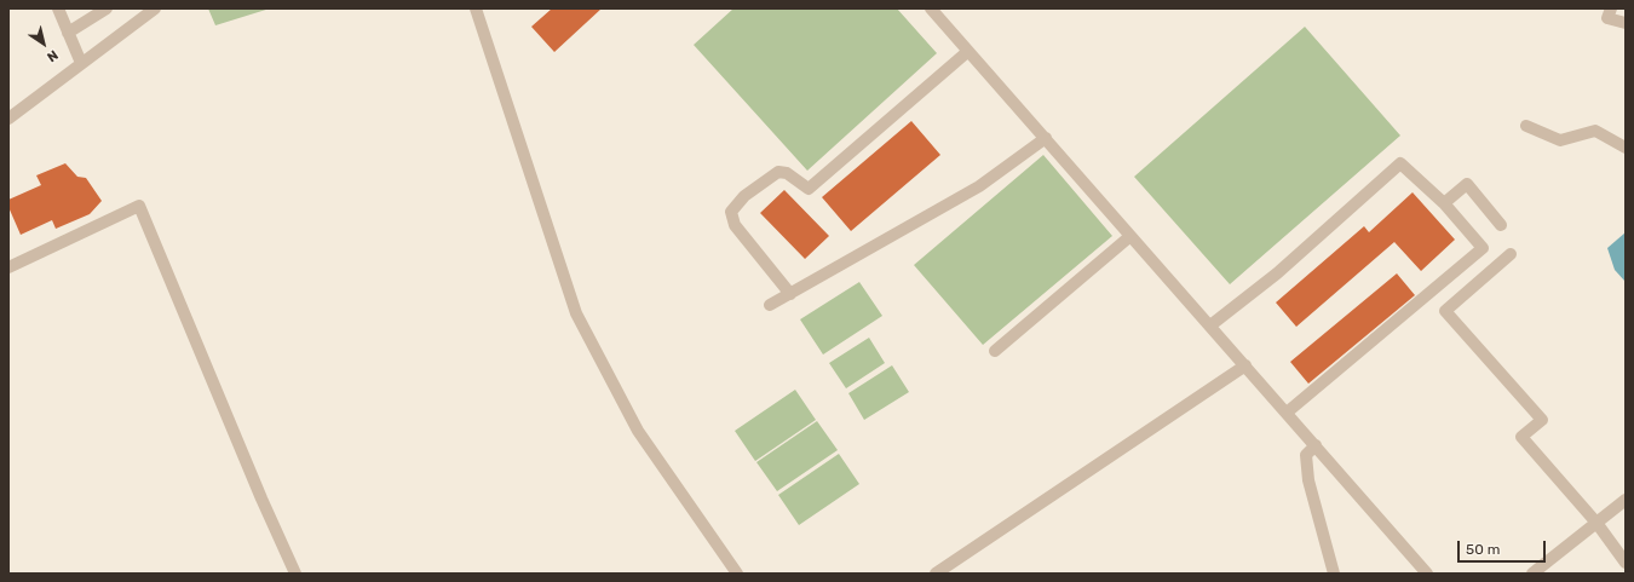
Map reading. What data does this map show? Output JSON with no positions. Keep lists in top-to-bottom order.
{
  "scale_bar": "50 m",
  "north": "bottom right"
}
